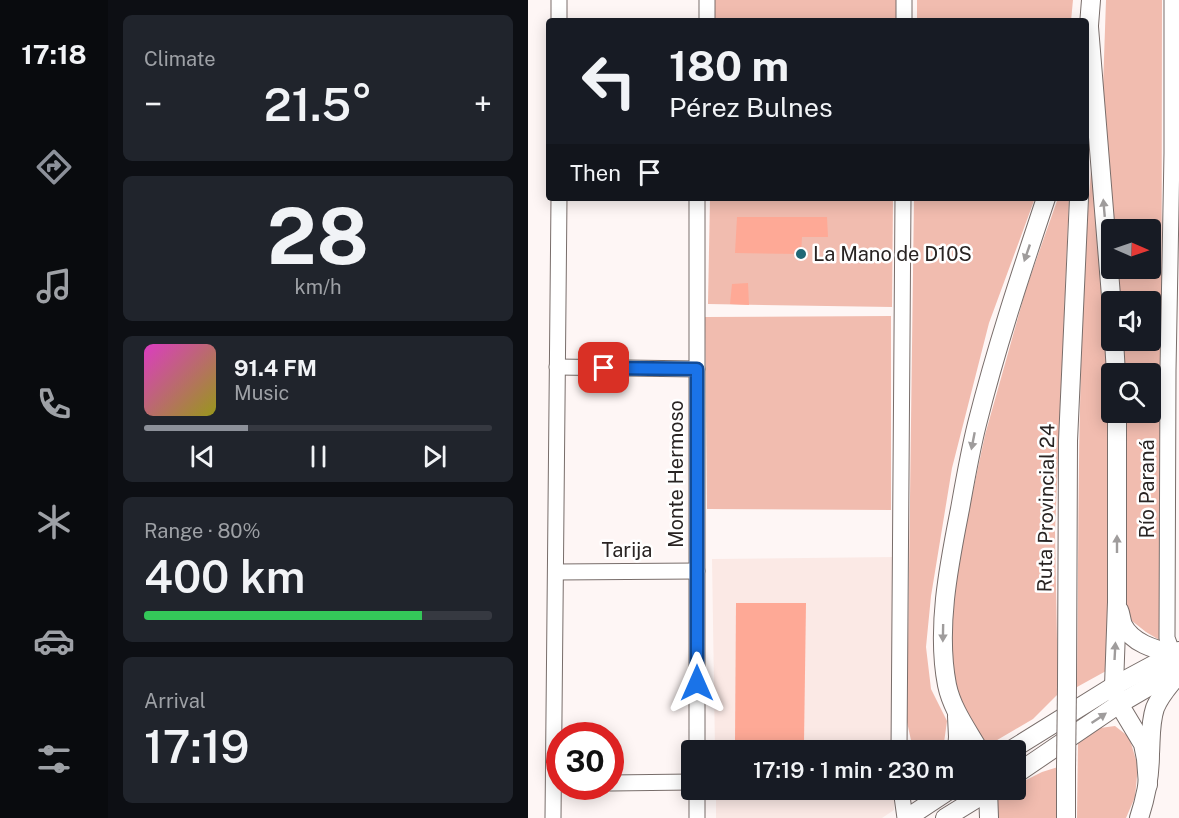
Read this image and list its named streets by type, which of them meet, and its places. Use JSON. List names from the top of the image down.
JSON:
{
  "streets": {
    "main road": ["Ruta Provincial 24"],
    "street": ["Monte Hermoso", "Río Paraná", "Tarija"]
  },
  "crossings": [
    ["Monte Hermoso", "Tarija"]
  ],
  "places": ["La Mano de D10S"],
  "north": "right",
  "page": {
    "tabs": "17:18",
    "tile": [
      "Climate",
      ["28", "km/h"],
      ["Range · 80%", "400 km"],
      ["Arrival", "17:19"]
    ],
    "turn": ["180 m", "Pérez Bulnes"],
    "heat": ["−", "21.5°", "+"],
    "then": "Then",
    "song": ["91.4 FM", "Music"],
    "limit": "30",
    "trip": "17:19 · 1 min · 230 m"
  }
}
